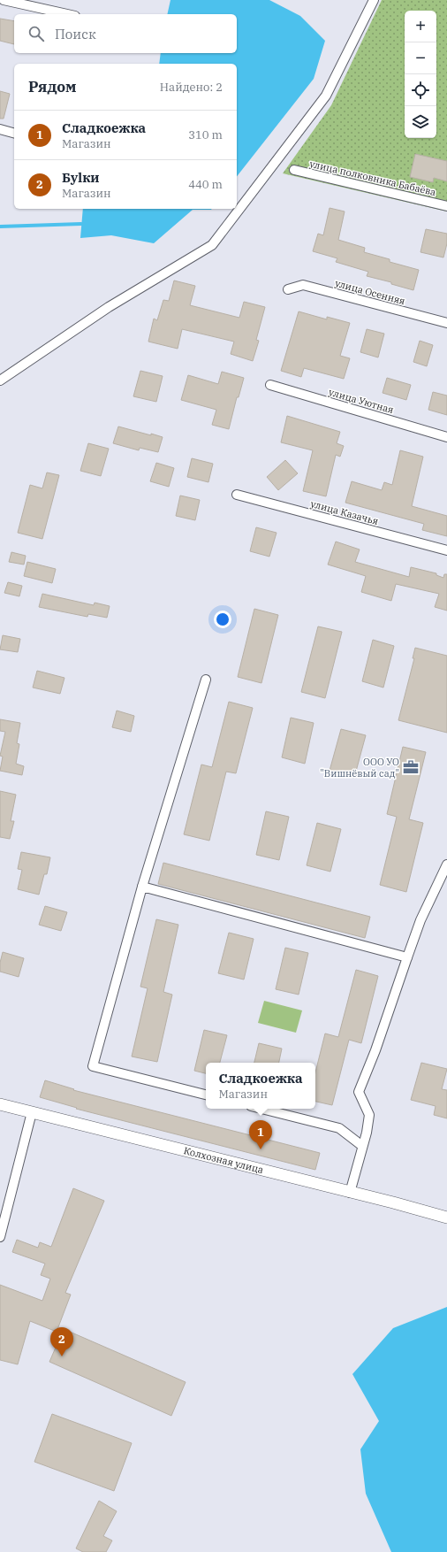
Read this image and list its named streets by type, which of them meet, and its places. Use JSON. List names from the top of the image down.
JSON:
{
  "streets": {
    "street": [
      "улица полковника Бабаёва",
      "улица Осенняя",
      "улица Уютная",
      "улица Казачья",
      "Колхозная улица"
    ]
  },
  "places": {
    "office": ["ООО УО \"Вишнёвый сад\""]
  },
  "page": {
    "map_buttons": ["+", "−"],
    "search": "Поиск",
    "heading": ["Рядом", "Найдено: 2"],
    "list": [
      {
        "mark": "1",
        "name": "Сладкоежка",
        "note": "Магазин",
        "value": "310 m"
      },
      {
        "mark": "2",
        "name": "Буlки",
        "note": "Магазин",
        "value": "440 m"
      }
    ],
    "popup": ["Сладкоежка", "Магазин"],
    "pins": ["1", "2"]
  }
}
